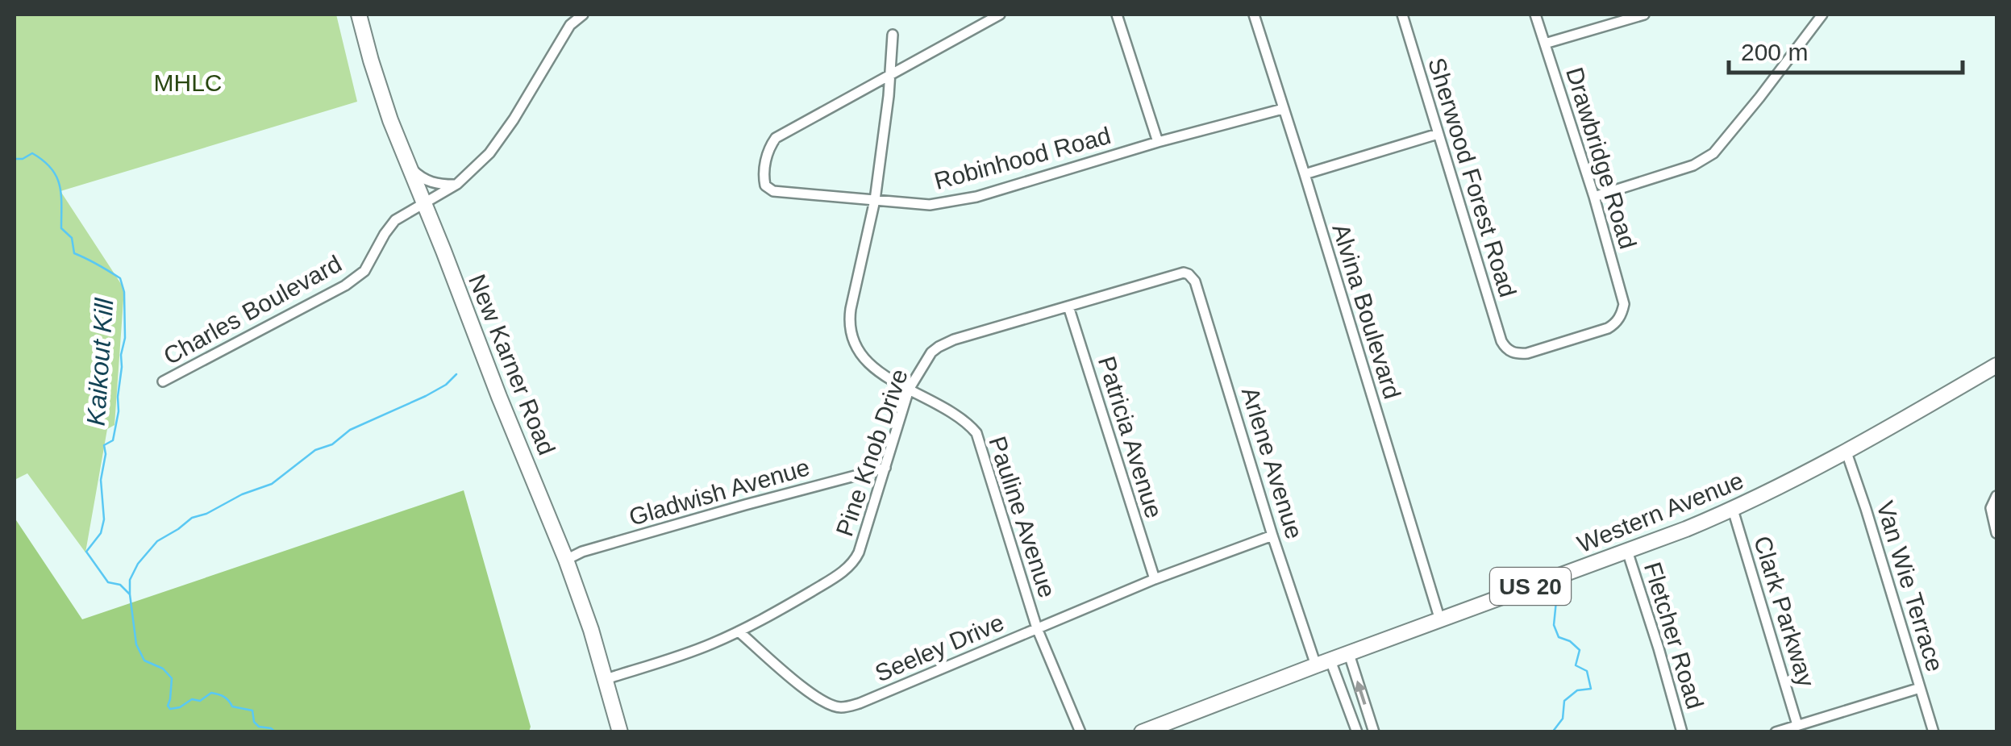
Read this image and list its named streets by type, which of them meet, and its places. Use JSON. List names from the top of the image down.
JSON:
{
  "streets": {
    "main road": ["New Karner Road", "Western Avenue", "US 20"],
    "street": [
      "Robinhood Road",
      "Drawbridge Road",
      "Sherwood Forest Road",
      "Charles Boulevard",
      "Alvina Boulevard",
      "Patricia Avenue",
      "Pine Knob Drive",
      "Arlene Avenue",
      "Gladwish Avenue",
      "Pauline Avenue",
      "Van Wie Terrace",
      "Clark Parkway",
      "Fletcher Road",
      "Seeley Drive"
    ]
  },
  "crossings": [
    ["Robinhood Road", "Alvina Boulevard"],
    ["Robinhood Road", "Pauline Avenue"],
    ["Drawbridge Road", "Sherwood Forest Road"],
    ["Charles Boulevard", "New Karner Road"],
    ["Alvina Boulevard", "Western Avenue"],
    ["New Karner Road", "Pine Knob Drive"],
    ["New Karner Road", "Gladwish Avenue"],
    ["Patricia Avenue", "Pine Knob Drive"],
    ["Patricia Avenue", "Seeley Drive"],
    ["Pine Knob Drive", "Arlene Avenue"],
    ["Pine Knob Drive", "Gladwish Avenue"],
    ["Pine Knob Drive", "Pauline Avenue"],
    ["Pine Knob Drive", "Seeley Drive"],
    ["Arlene Avenue", "Western Avenue"],
    ["Arlene Avenue", "Seeley Drive"],
    ["Western Avenue", "Van Wie Terrace"],
    ["Western Avenue", "Clark Parkway"],
    ["Western Avenue", "Fletcher Road"],
    ["Pauline Avenue", "Seeley Drive"]
  ],
  "water": ["Kaikout Kill"],
  "parks": ["MHLC"],
  "scale_bar": "200 m"
}
